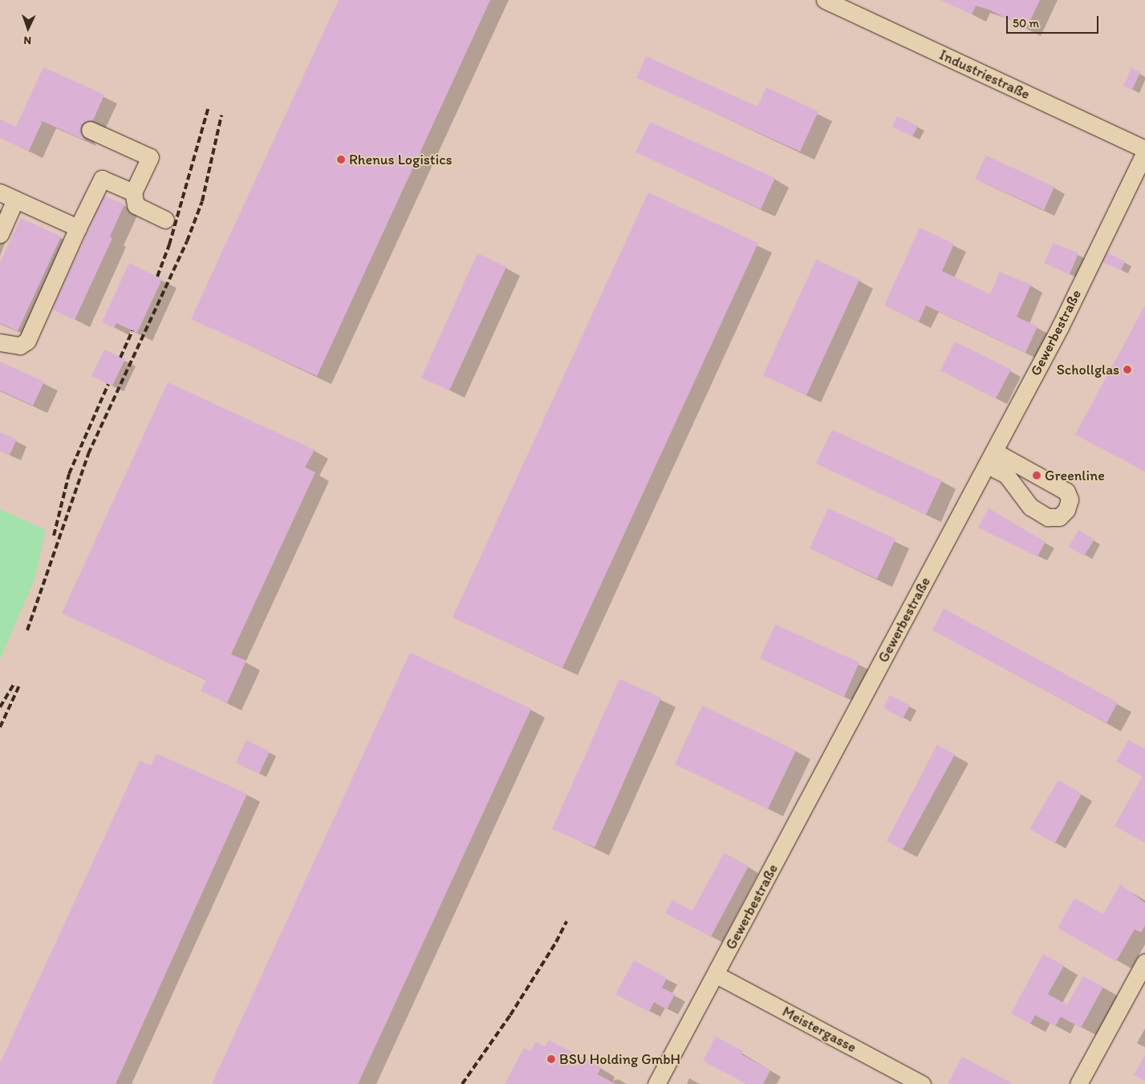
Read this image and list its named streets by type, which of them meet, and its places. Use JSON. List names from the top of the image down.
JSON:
{
  "streets": {
    "street": ["Industriestraße", "Gewerbestraße", "Meistergasse"]
  },
  "crossings": [
    ["Gewerbestraße", "Meistergasse"]
  ],
  "places": [
    "Rhenus Logistics",
    "Schollglas",
    "Greenline",
    "BSU Holding GmbH"
  ],
  "scale_bar": "50 m",
  "north": "bottom"
}
